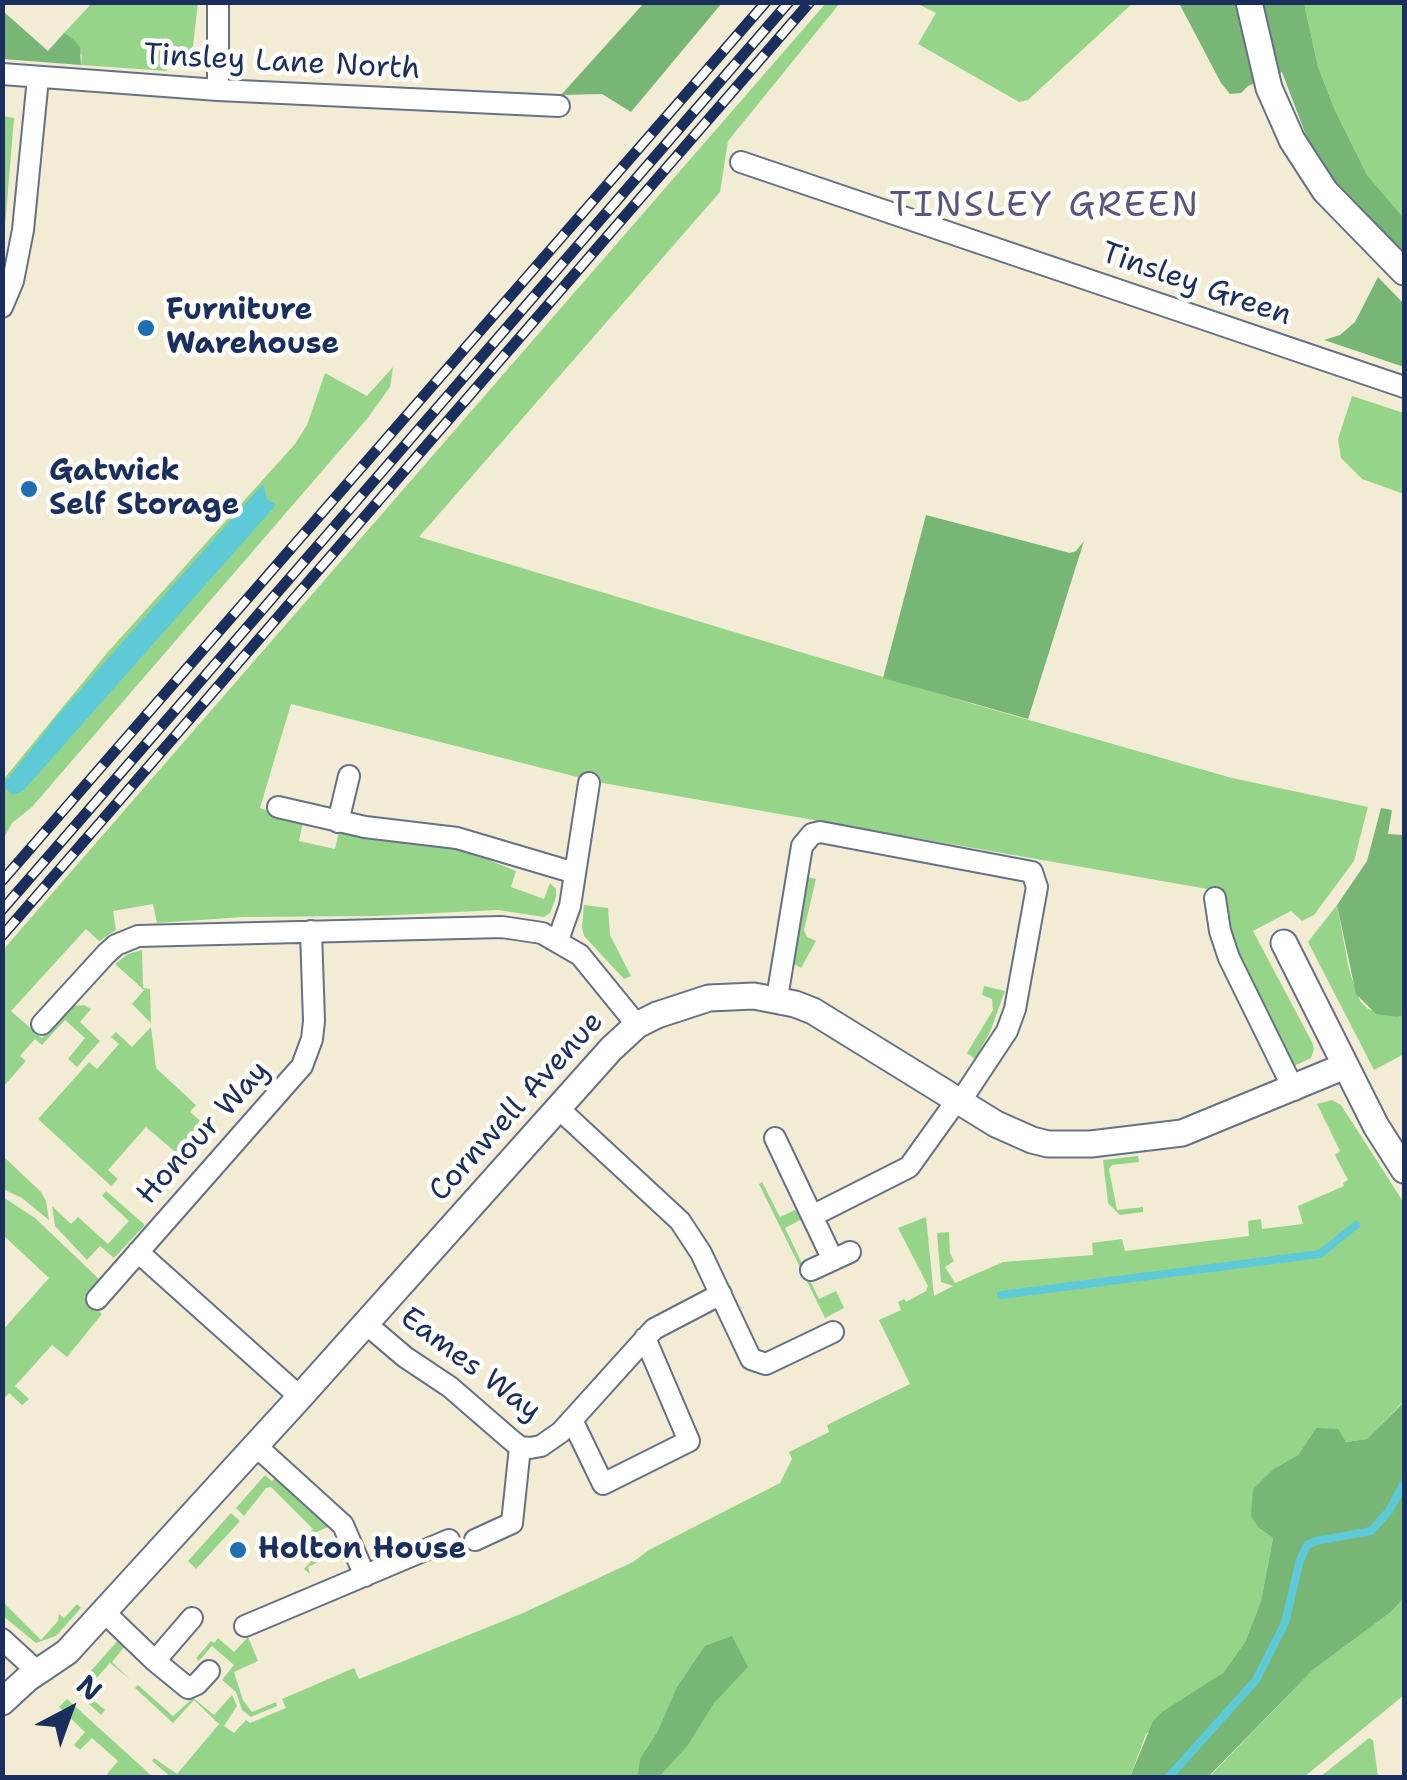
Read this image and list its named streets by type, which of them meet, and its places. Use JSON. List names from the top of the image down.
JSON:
{
  "streets": {
    "street": [
      "Tinsley Lane North",
      "Tinsley Green",
      "Cornwell Avenue",
      "Honour Way",
      "Eames Way"
    ]
  },
  "crossings": [
    ["Cornwell Avenue", "Honour Way"],
    ["Cornwell Avenue", "Eames Way"]
  ],
  "districts": ["TINSLEY GREEN"],
  "places": ["Furniture Warehouse", "Gatwick Self Storage", "Holton House"],
  "north": "top right"
}
